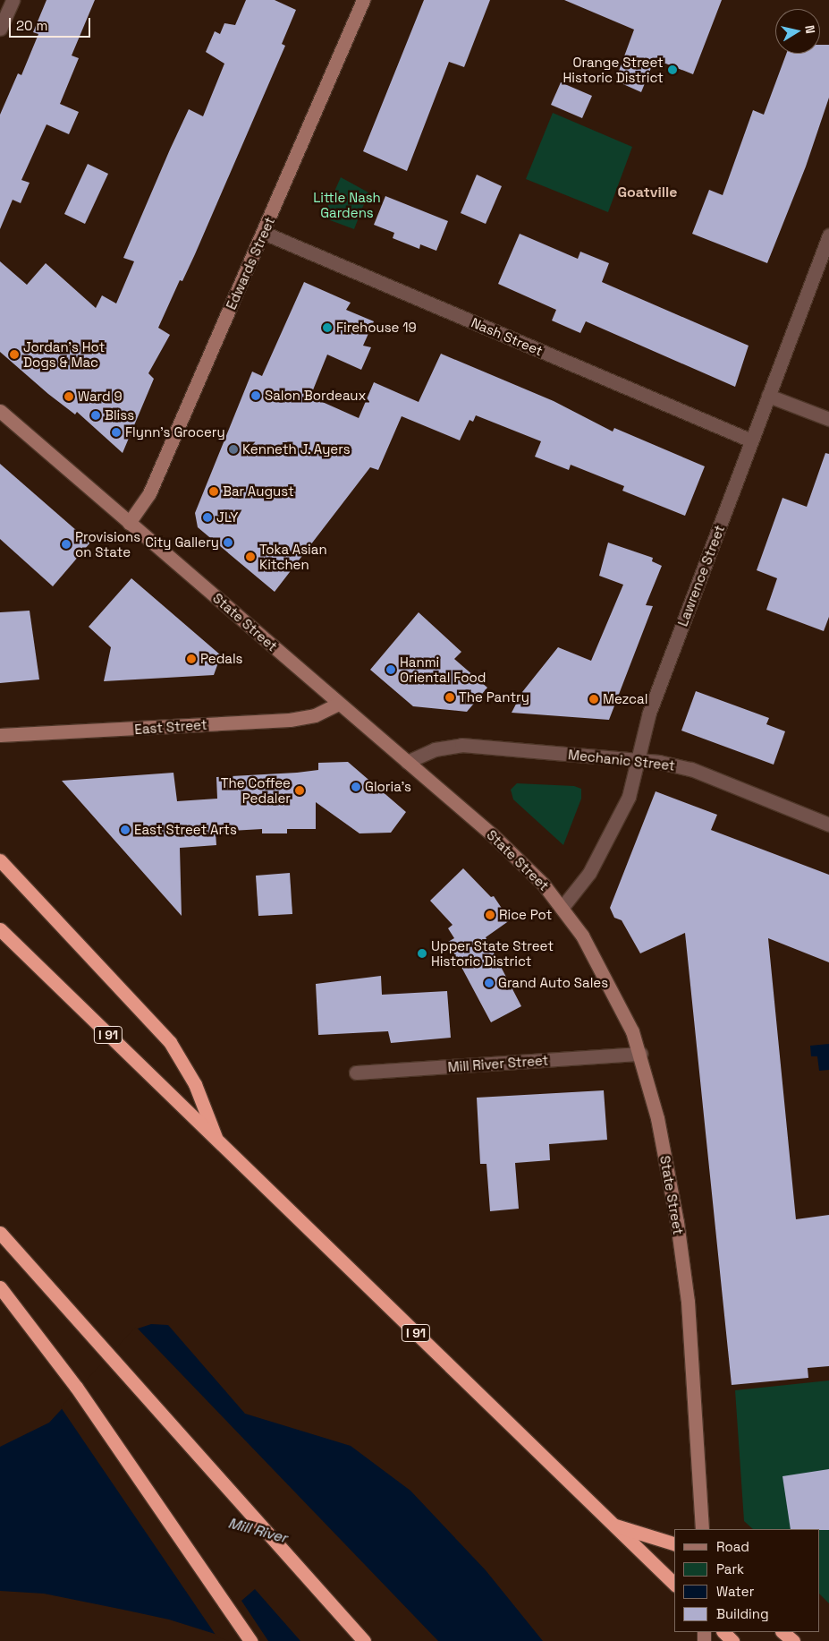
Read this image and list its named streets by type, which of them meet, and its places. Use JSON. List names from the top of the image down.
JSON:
{
  "streets": {
    "highway": ["I 91"],
    "main road": ["Edwards Street", "State Street", "East Street"],
    "street": [
      "Nash Street",
      "Lawrence Street",
      "Mechanic Street",
      "Mill River Street"
    ]
  },
  "crossings": [
    ["Edwards Street", "Nash Street"],
    ["Edwards Street", "State Street"],
    ["Nash Street", "Lawrence Street"],
    ["Lawrence Street", "State Street"],
    ["Lawrence Street", "Mechanic Street"],
    ["State Street", "East Street"],
    ["State Street", "Mechanic Street"],
    ["State Street", "Mill River Street"]
  ],
  "districts": ["Goatville"],
  "water": ["Mill River"],
  "parks": ["Little Nash Gardens"],
  "places": [
    "Orange Street Historic District",
    "Firehouse 19",
    "Jordan's Hot Dogs & Mac",
    "Salon Bordeaux",
    "Ward 9",
    "Bliss",
    "Flynn’s Grocery",
    "Kenneth J. Ayers",
    "Bar August",
    "JLY",
    "City Gallery",
    "Provisions on State",
    "Toka Asian Kitchen",
    "Pedals",
    "Hanmi Oriental Food",
    "The Pantry",
    "Mezcal",
    "Gloria's",
    "The Coffee Pedaler",
    "East Street Arts",
    "Rice Pot",
    "Upper State Street Historic District",
    "Grand Auto Sales"
  ],
  "legend": [
    "Road",
    "Park",
    "Water",
    "Building"
  ],
  "scale_bar": "20 m",
  "north": "right"
}
